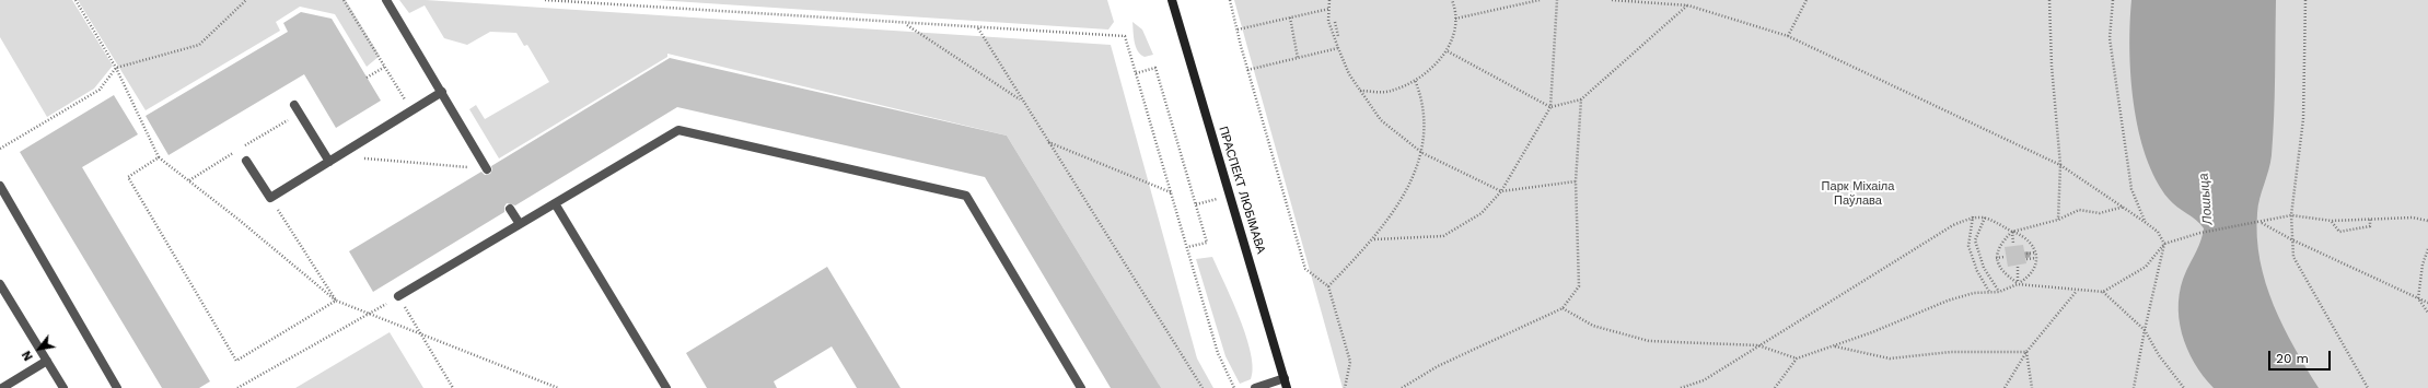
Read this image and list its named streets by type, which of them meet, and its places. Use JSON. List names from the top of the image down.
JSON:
{
  "streets": {
    "main road": ["ПРАСПЕКТ ЛЮБІМАВА"]
  },
  "water": ["Лошыца"],
  "parks": ["Парк Міхаіла Паўлава"],
  "scale_bar": "20 m",
  "north": "bottom left"
}
